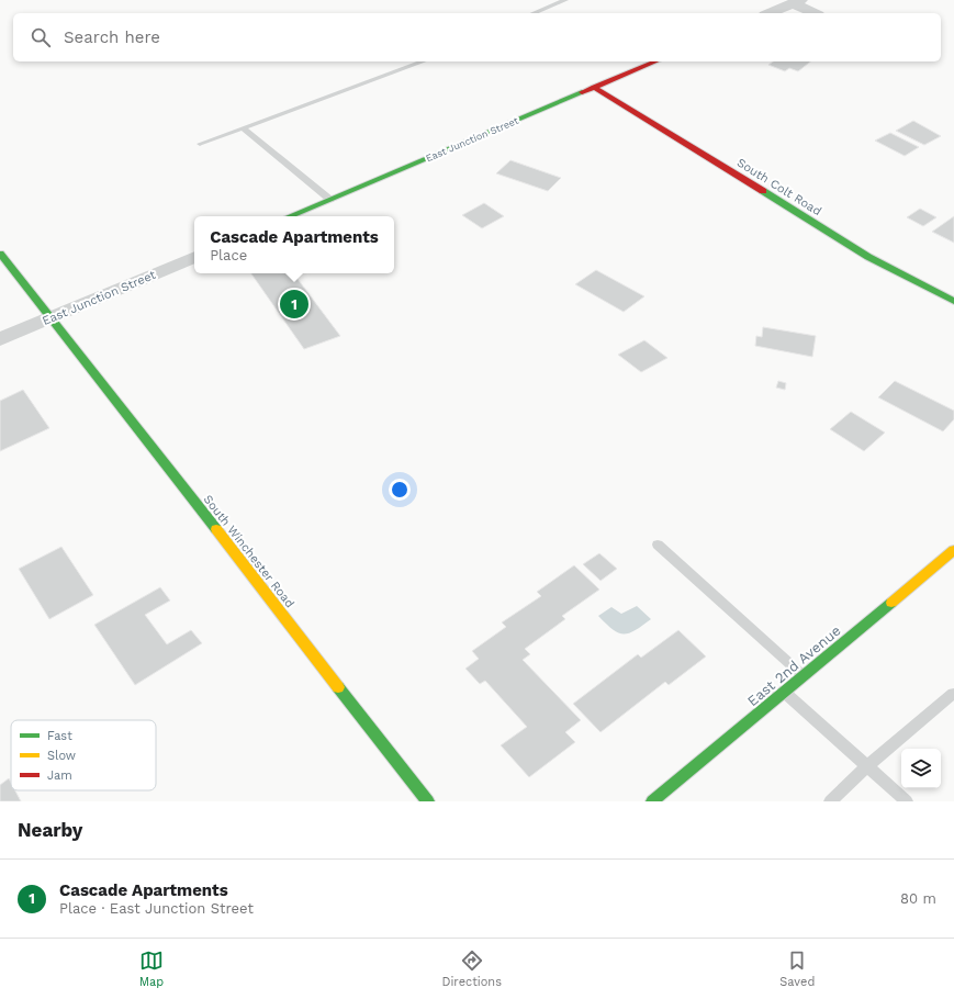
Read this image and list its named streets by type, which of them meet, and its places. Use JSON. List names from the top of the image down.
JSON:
{
  "streets": {
    "street": [
      "East Junction Street",
      "South Colt Road",
      "South Winchester Road",
      "East 2nd Avenue"
    ]
  },
  "crossings": [
    ["East Junction Street", "South Colt Road"],
    ["East Junction Street", "South Winchester Road"]
  ],
  "legend": ["Fast", "Slow", "Jam"],
  "page": {
    "search": "Search here",
    "popup": ["Cascade Apartments", "Place"],
    "pins": "1",
    "heading": "Nearby",
    "list": [
      {
        "mark": "1",
        "name": "Cascade Apartments",
        "note": "Place · East Junction Street",
        "value": "80 m"
      }
    ],
    "nav": ["Map", "Directions", "Saved"]
  }
}
